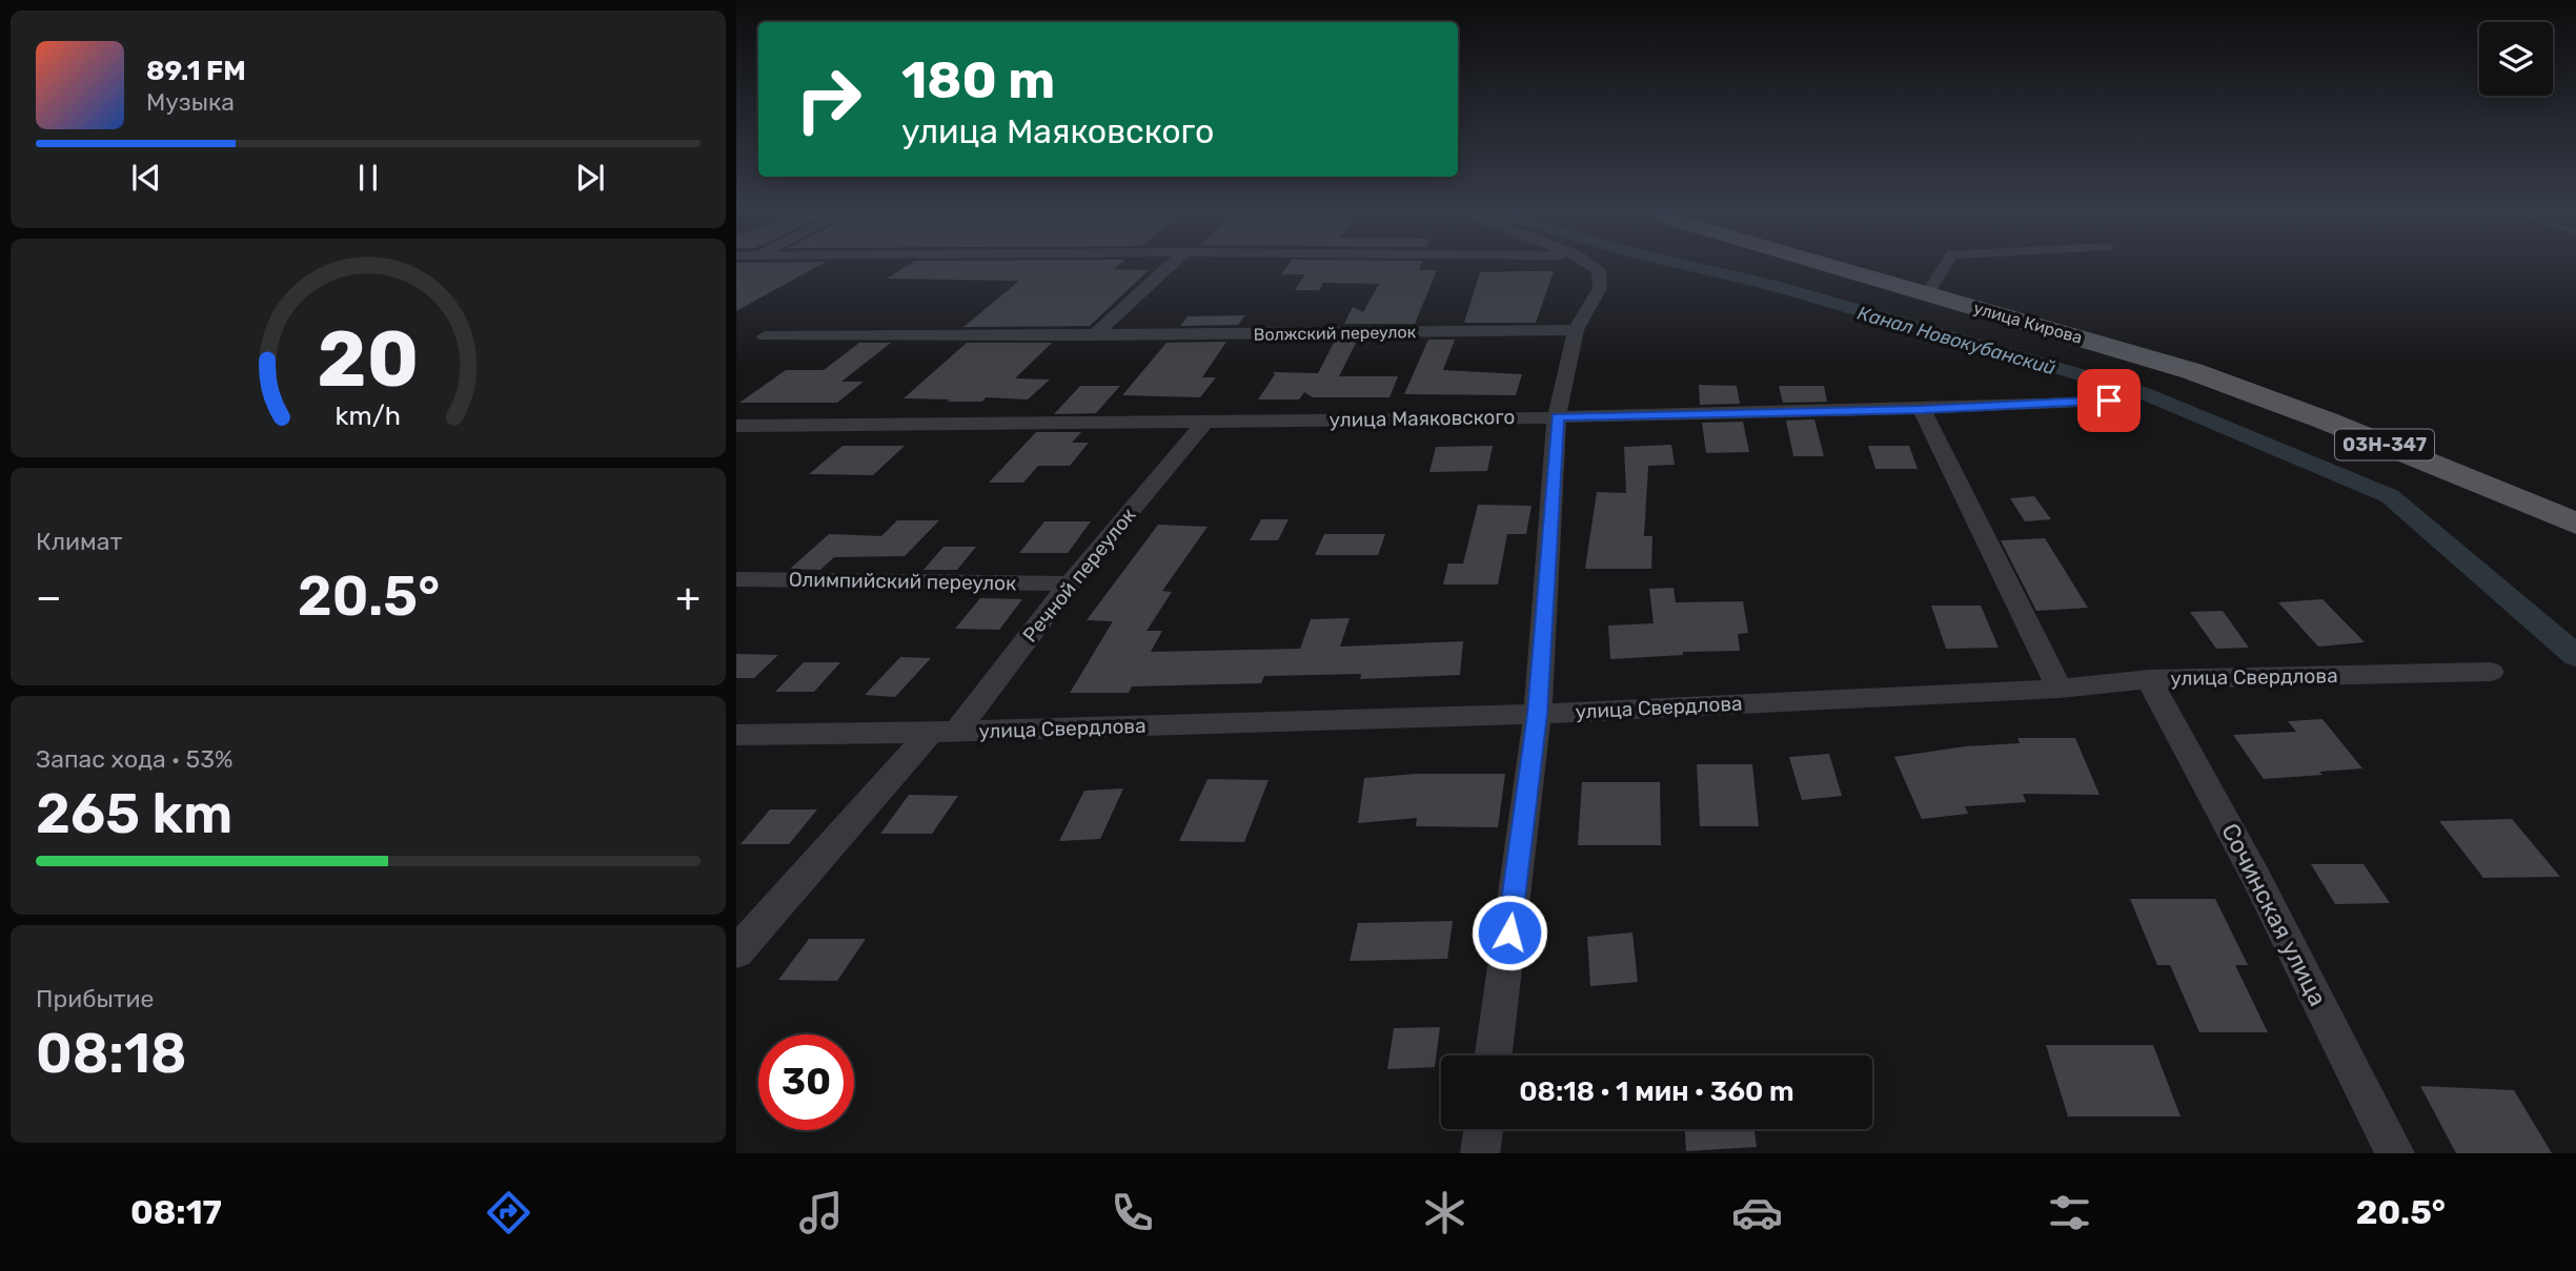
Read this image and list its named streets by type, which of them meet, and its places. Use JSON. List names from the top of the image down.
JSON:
{
  "streets": {
    "main road": ["улица Кирова", "03Н-347"],
    "street": [
      "Волжский переулок",
      "улица Маяковского",
      "Речной переулок",
      "Олимпийский переулок",
      "улица Свердлова",
      "Сочинская улица"
    ]
  },
  "crossings": [
    ["улица Маяковского", "Речной переулок"],
    ["Речной переулок", "Олимпийский переулок"],
    ["Речной переулок", "улица Свердлова"],
    ["улица Свердлова", "Сочинская улица"]
  ],
  "water": ["Канал Новокубанский"],
  "page": {
    "turn": ["180 m", "улица Маяковского"],
    "song": ["89.1 FM", "Музыка"],
    "tile": [
      "Климат",
      ["Запас хода · 53%", "265 km"],
      ["Прибытие", "08:18"]
    ],
    "heat": ["−", "20.5°", "+"],
    "limit": "30",
    "trip": "08:18 · 1 мин · 360 m",
    "tabs": ["08:17", "20.5°"],
    "gauge": ["20", "km/h"]
  }
}
